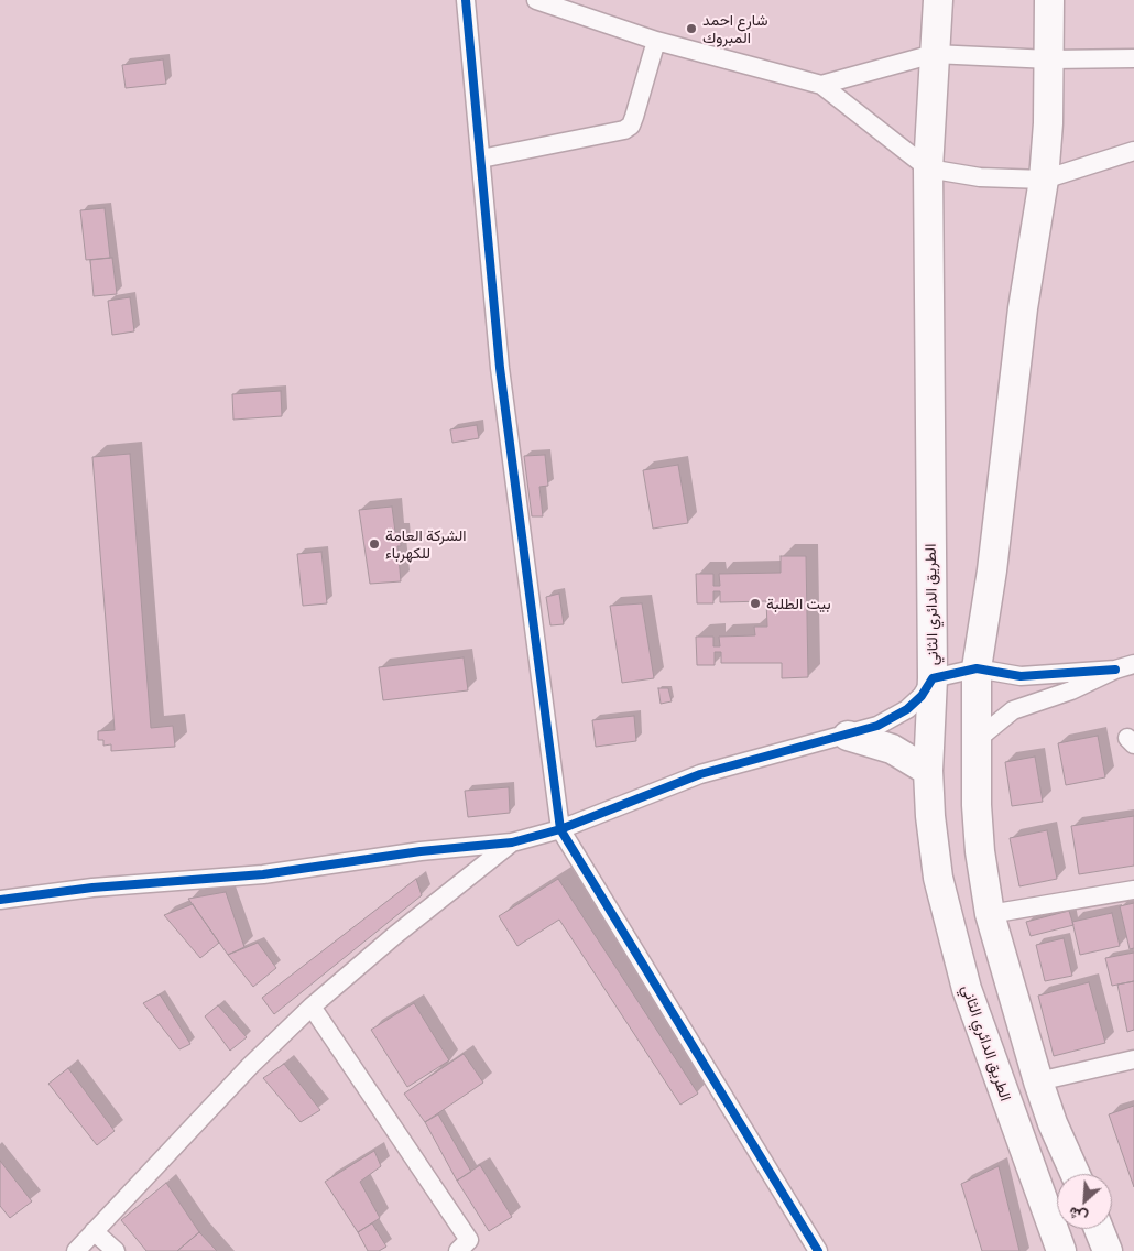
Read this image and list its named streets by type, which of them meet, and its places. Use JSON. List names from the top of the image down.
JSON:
{
  "streets": {
    "main road": ["الطريق الدائري الثاني"]
  },
  "places": ["شارع احمد المبروك", "الشركة العامة للكهرباء", "بيت الطلبة"],
  "north": "bottom left"
}
